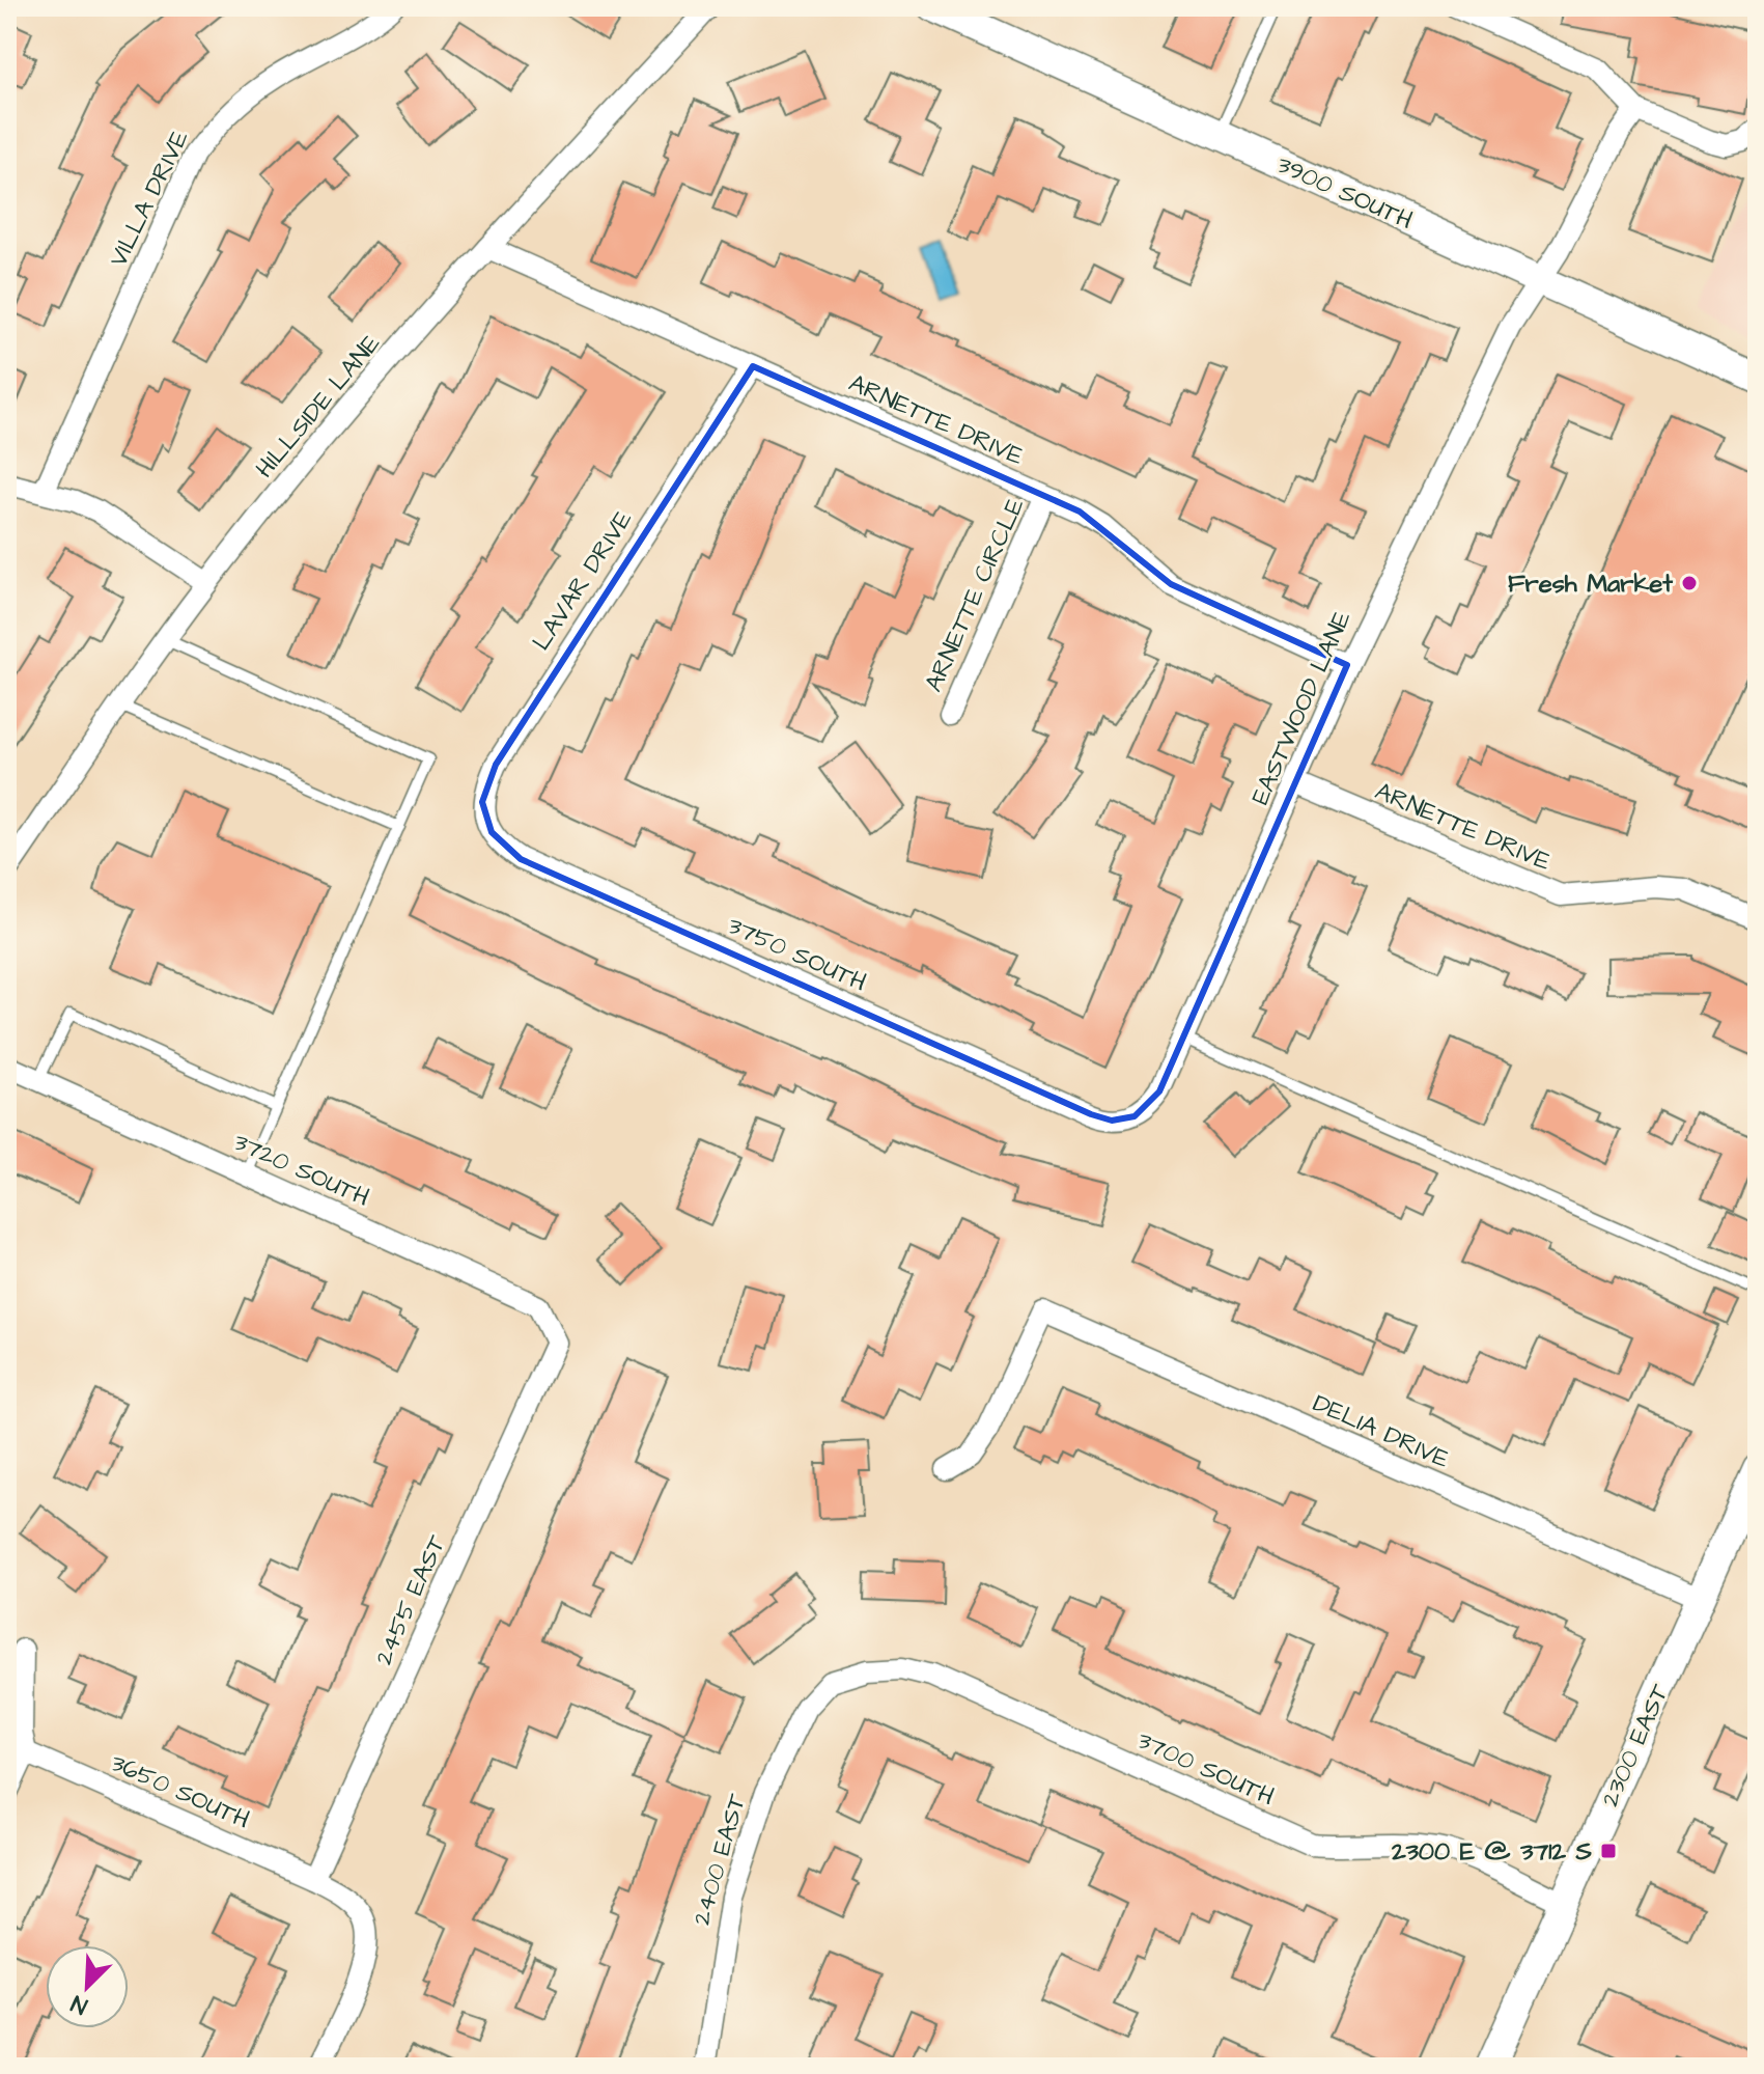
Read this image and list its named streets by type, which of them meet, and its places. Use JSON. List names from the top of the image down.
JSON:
{
  "streets": {
    "main road": ["3900 SOUTH", "2300 EAST"],
    "street": [
      "VILLA DRIVE",
      "HILLSIDE LANE",
      "ARNETTE DRIVE",
      "LAVAR DRIVE",
      "ARNETTE CIRCLE",
      "EASTWOOD LANE",
      "3750 SOUTH",
      "3720 SOUTH",
      "DELIA DRIVE",
      "2455 EAST",
      "3700 SOUTH",
      "3650 SOUTH",
      "2400 EAST"
    ]
  },
  "crossings": [
    ["3900 SOUTH", "EASTWOOD LANE"],
    ["HILLSIDE LANE", "ARNETTE DRIVE"],
    ["ARNETTE DRIVE", "LAVAR DRIVE"],
    ["ARNETTE DRIVE", "ARNETTE CIRCLE"],
    ["ARNETTE DRIVE", "EASTWOOD LANE"],
    ["LAVAR DRIVE", "3750 SOUTH"],
    ["EASTWOOD LANE", "3750 SOUTH"],
    ["3720 SOUTH", "2455 EAST"],
    ["DELIA DRIVE", "2300 EAST"],
    ["2455 EAST", "3650 SOUTH"],
    ["2300 EAST", "3700 SOUTH"],
    ["3700 SOUTH", "2400 EAST"]
  ],
  "places": {
    "other": ["Fresh Market"],
    "transit": ["2300 E @ 3712 S"]
  },
  "north": "bottom left"
}
